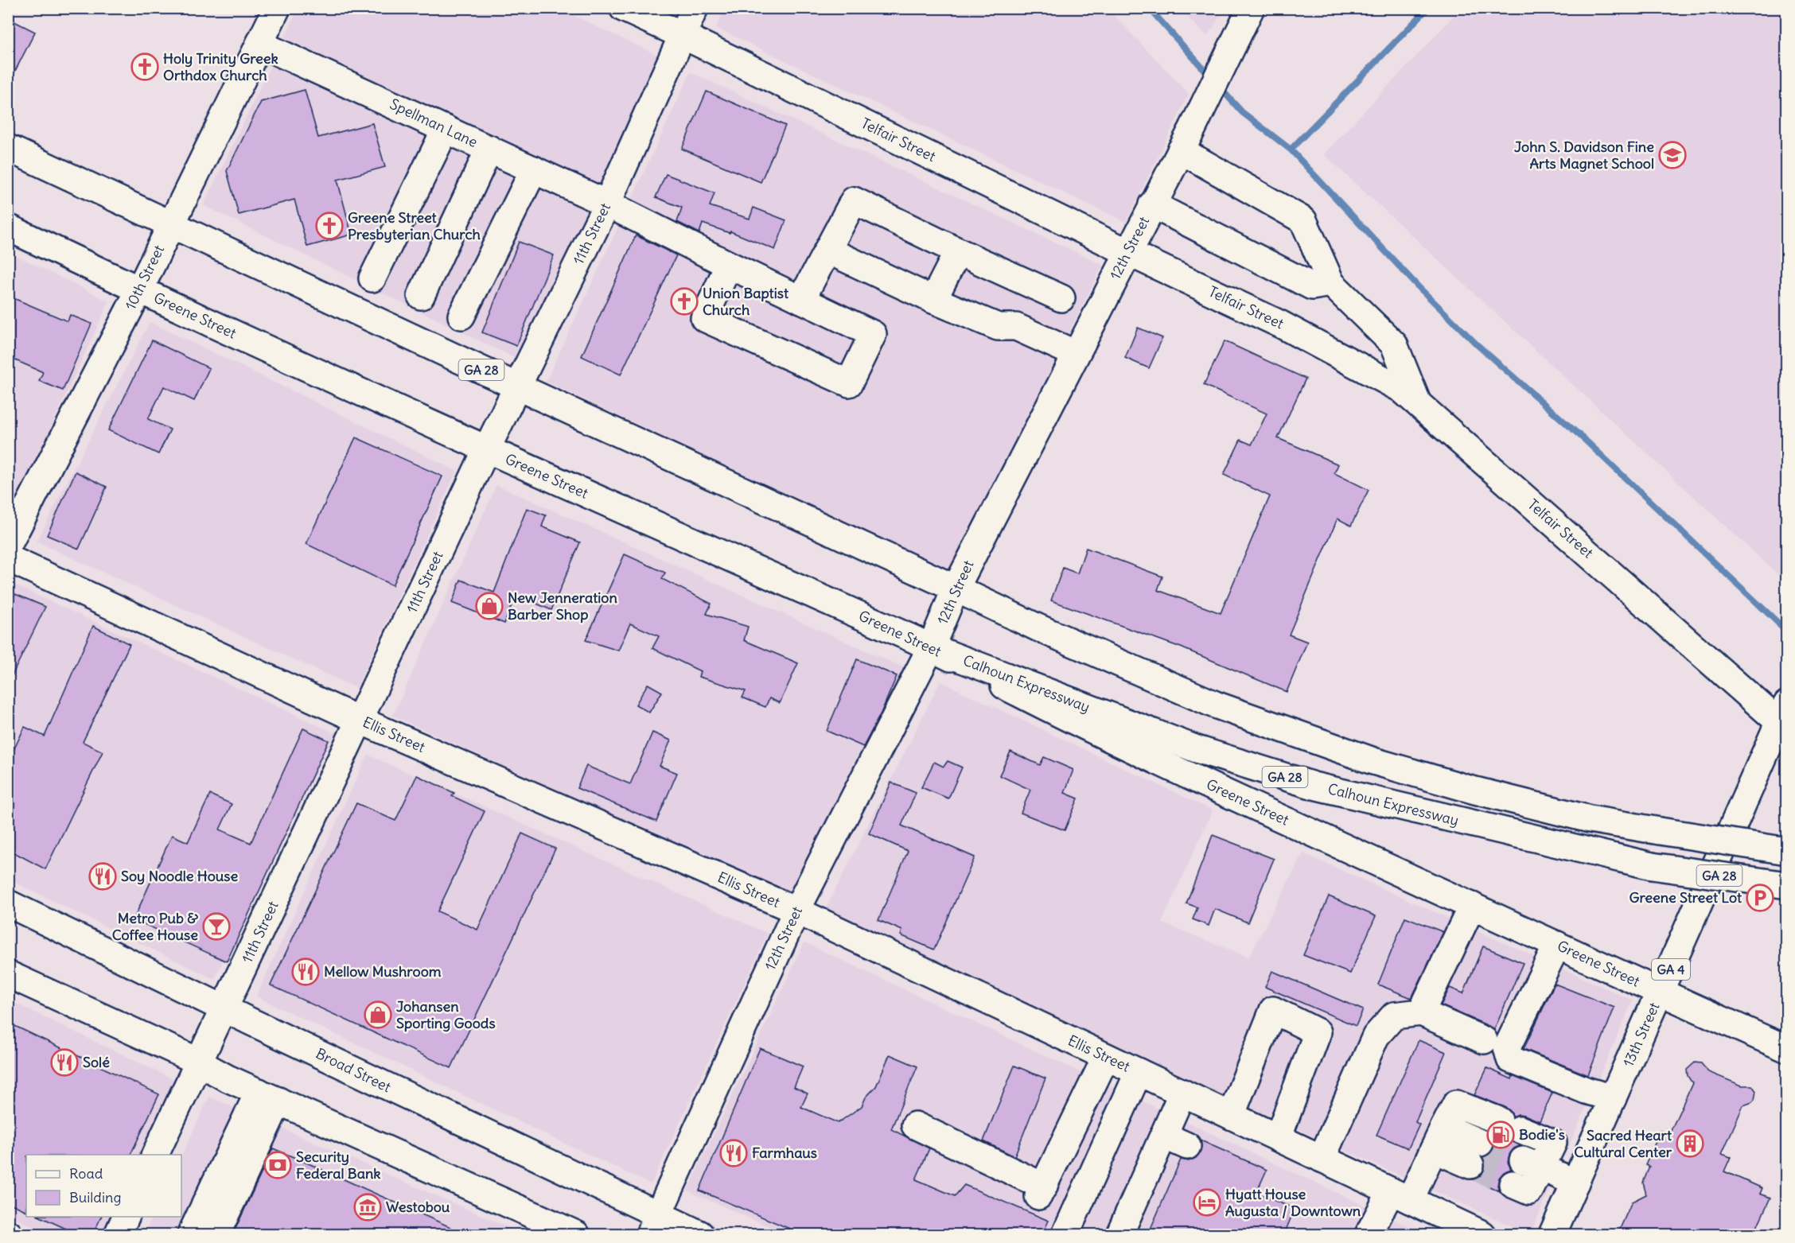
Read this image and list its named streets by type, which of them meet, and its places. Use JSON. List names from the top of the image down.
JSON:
{
  "streets": {
    "main road": [
      "Spellman Lane",
      "Telfair Street",
      "11th Street",
      "12th Street",
      "10th Street",
      "Greene Street",
      "GA 28",
      "Calhoun Expressway",
      "Ellis Street",
      "GA 4",
      "13th Street",
      "Broad Street"
    ]
  },
  "crossings": [
    ["Spellman Lane", "11th Street"],
    ["Spellman Lane", "10th Street"],
    ["Telfair Street", "11th Street"],
    ["Telfair Street", "12th Street"],
    ["Telfair Street", "13th Street"],
    ["11th Street", "Greene Street"],
    ["11th Street", "GA 28"],
    ["11th Street", "Ellis Street"],
    ["11th Street", "Broad Street"],
    ["12th Street", "Greene Street"],
    ["12th Street", "GA 28"],
    ["12th Street", "Calhoun Expressway"],
    ["12th Street", "Ellis Street"],
    ["12th Street", "Broad Street"],
    ["10th Street", "Greene Street"],
    ["10th Street", "GA 28"],
    ["Greene Street", "Calhoun Expressway"],
    ["Greene Street", "13th Street"]
  ],
  "places": {
    "church": ["Holy Trinity Greek Orthdox Church", "Greene Street Presbyterian Church", "Union Baptist Church"],
    "school or university": ["John S. Davidson Fine Arts Magnet School"],
    "shop": ["New Jenneration Barber Shop", "Johansen Sporting Goods"],
    "restaurant": [
      "Soy Noodle House",
      "Mellow Mushroom",
      "Solé",
      "Farmhaus"
    ],
    "parking": ["Greene Street Lot"],
    "bar": ["Metro Pub & Coffee House"],
    "fuel station": ["Bodie's"],
    "building": ["Sacred Heart Cultural Center"],
    "bank": ["Security Federal Bank"],
    "hotel": ["Hyatt House Augusta / Downtown"],
    "museum": ["Westobou"]
  },
  "legend": ["Road", "Building"]
}
